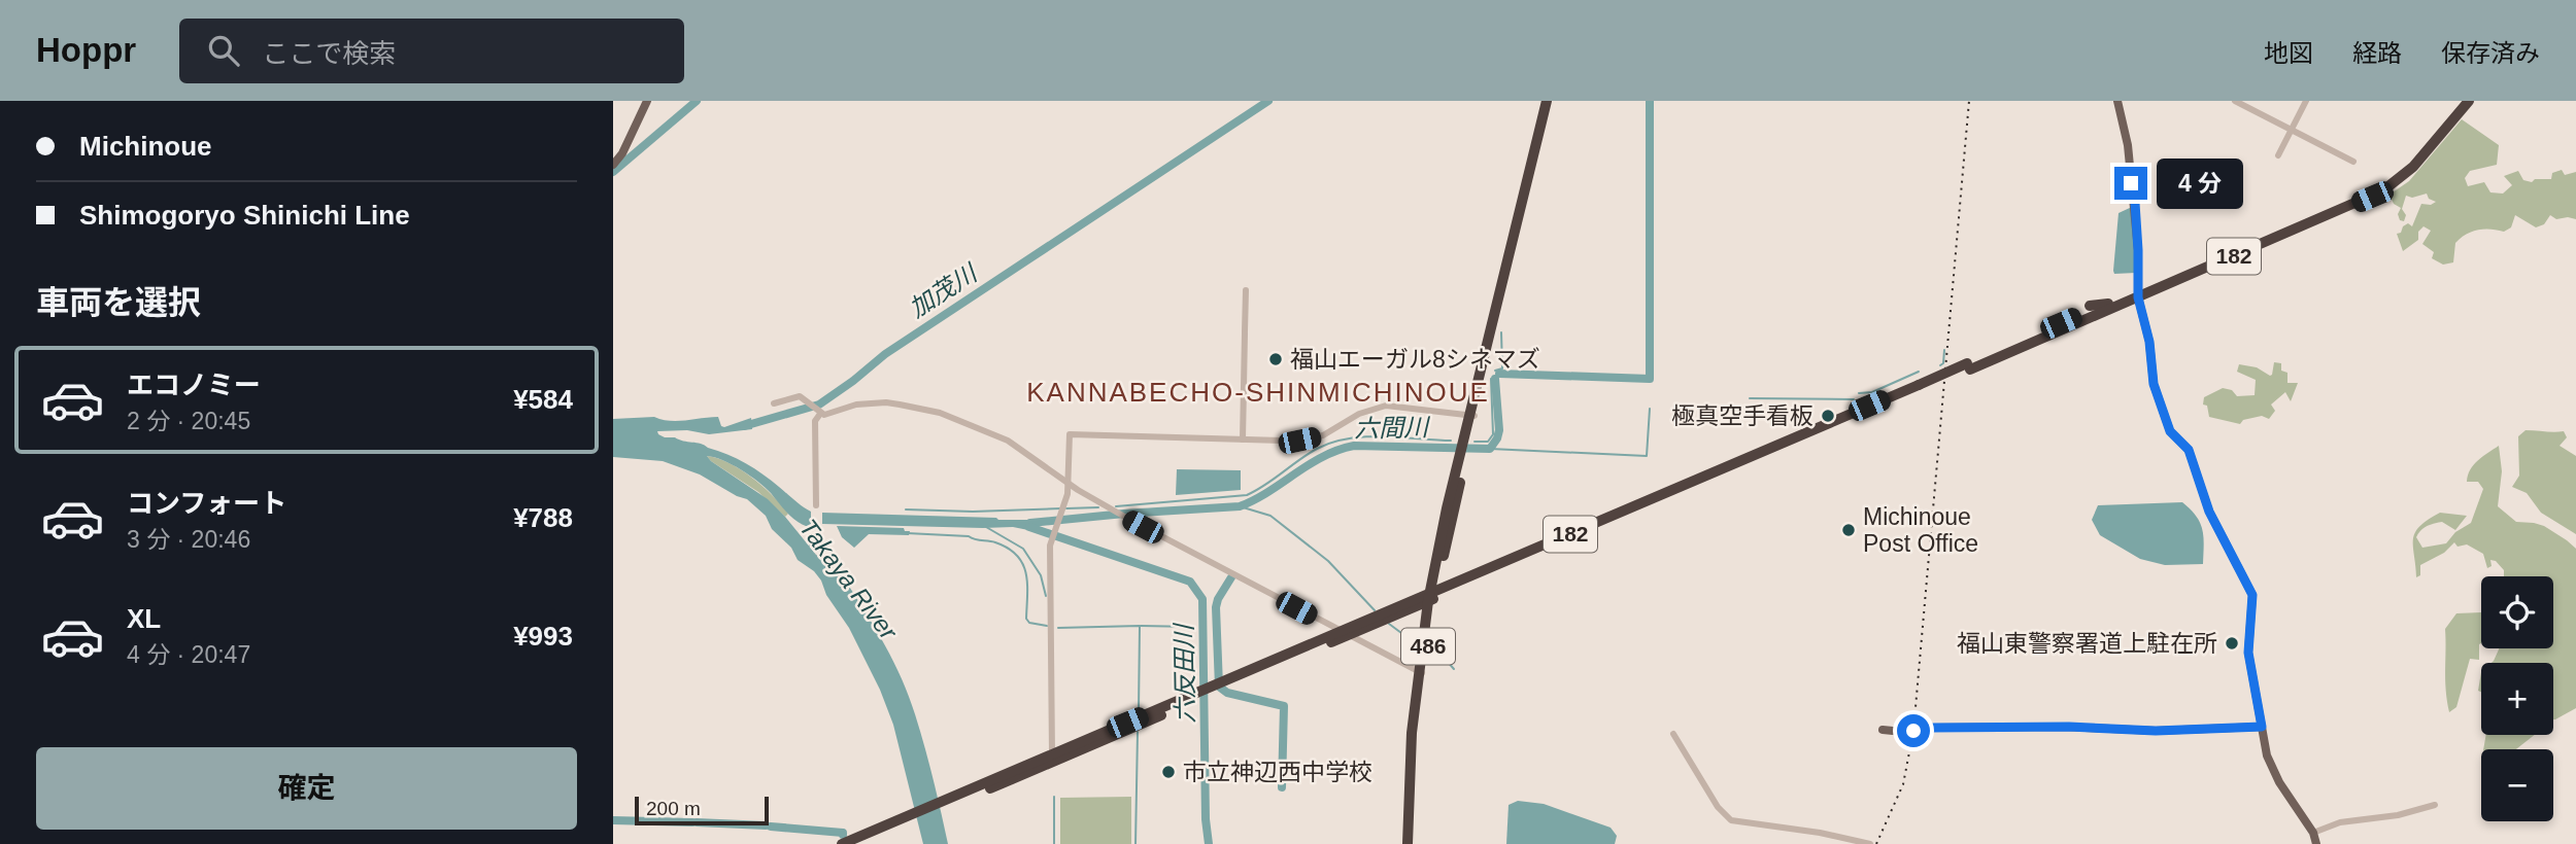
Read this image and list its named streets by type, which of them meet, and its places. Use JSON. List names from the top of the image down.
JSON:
{
  "streets": {
    "highway": ["182", "486"]
  },
  "crossings": [
    ["182", "486"]
  ],
  "districts": ["KANNABECHO-SHINMICHINOUE"],
  "water": [
    "加茂川",
    "六間川",
    "Takaya River",
    "六反田川"
  ],
  "places": [
    "福山エーガル8シネマズ",
    "極真空手看板",
    "Michinoue Post Office",
    "福山東警察署道上駐在所",
    "市立神辺西中学校"
  ],
  "scale_bar": "200 m",
  "page": {
    "header": "Hoppr",
    "search": "ここで検索",
    "nav": ["地図", "経路", "保存済み"],
    "banner": ["Michinoue", "Shimogoryo Shinichi Line"],
    "bubble": "4 分",
    "heading": "車両を選択",
    "list": [
      {
        "name": "エコノミー",
        "note": "2 分 · 20:45",
        "value": "¥584"
      },
      {
        "name": "コンフォート",
        "note": "3 分 · 20:46",
        "value": "¥788"
      },
      {
        "name": "XL",
        "note": "4 分 · 20:47",
        "value": "¥993"
      }
    ],
    "map_buttons": ["+", "−"],
    "buttons": "確定",
    "scale": "200 m"
  }
}
